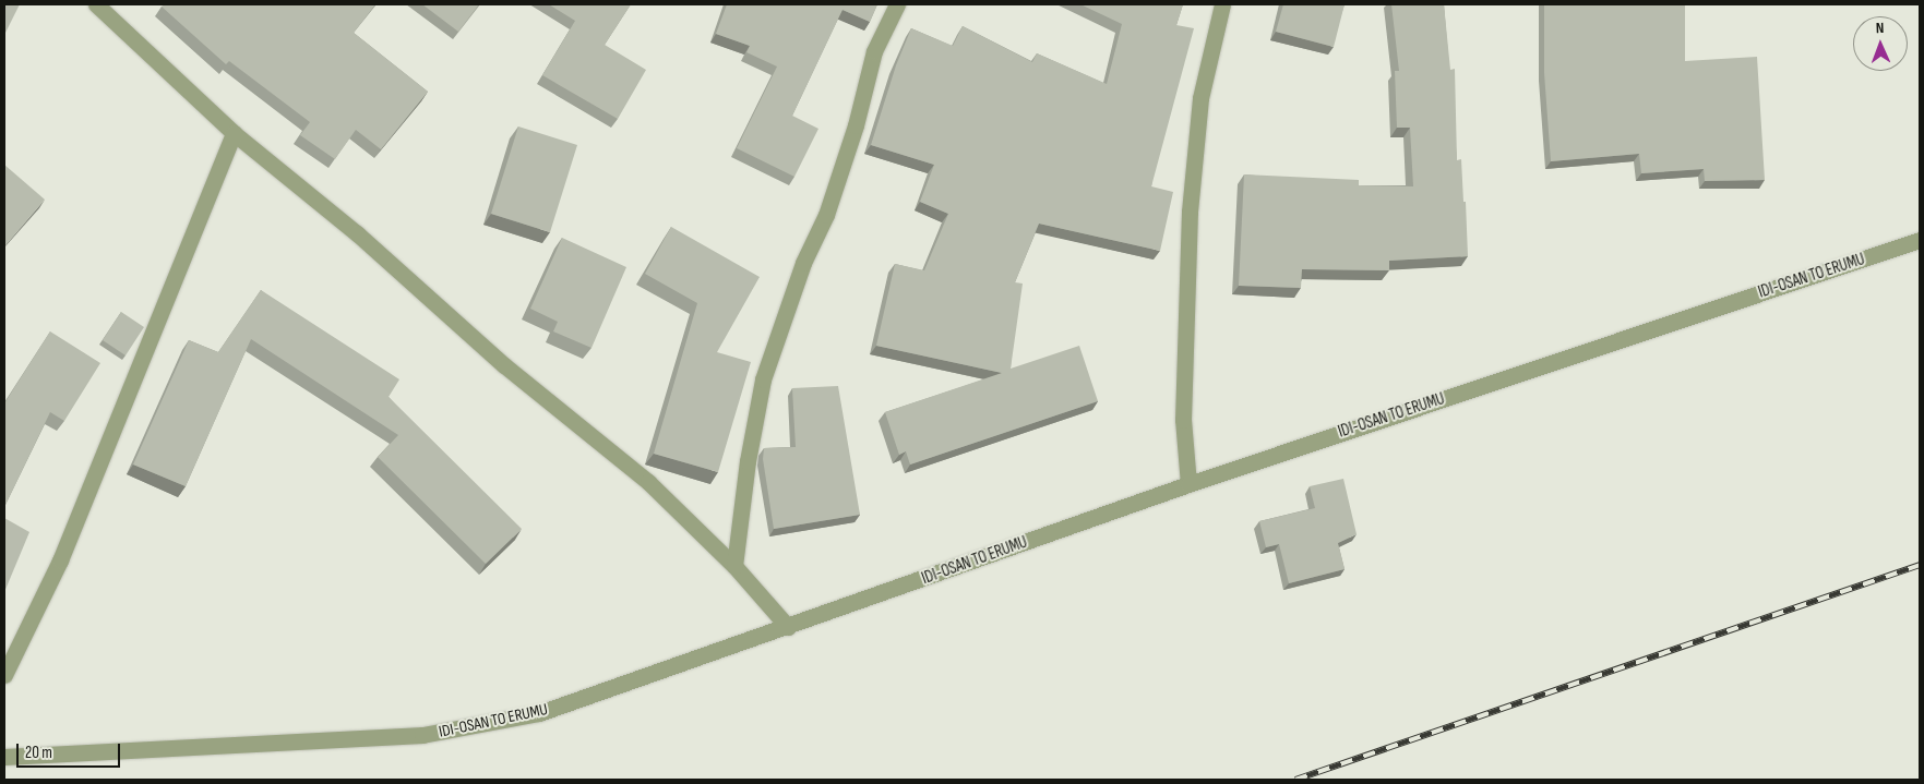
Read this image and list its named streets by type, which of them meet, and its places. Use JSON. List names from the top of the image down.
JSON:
{
  "streets": {
    "street": ["IDI-OSAN TO ERUMU"]
  },
  "scale_bar": "20 m",
  "north": "top"
}
